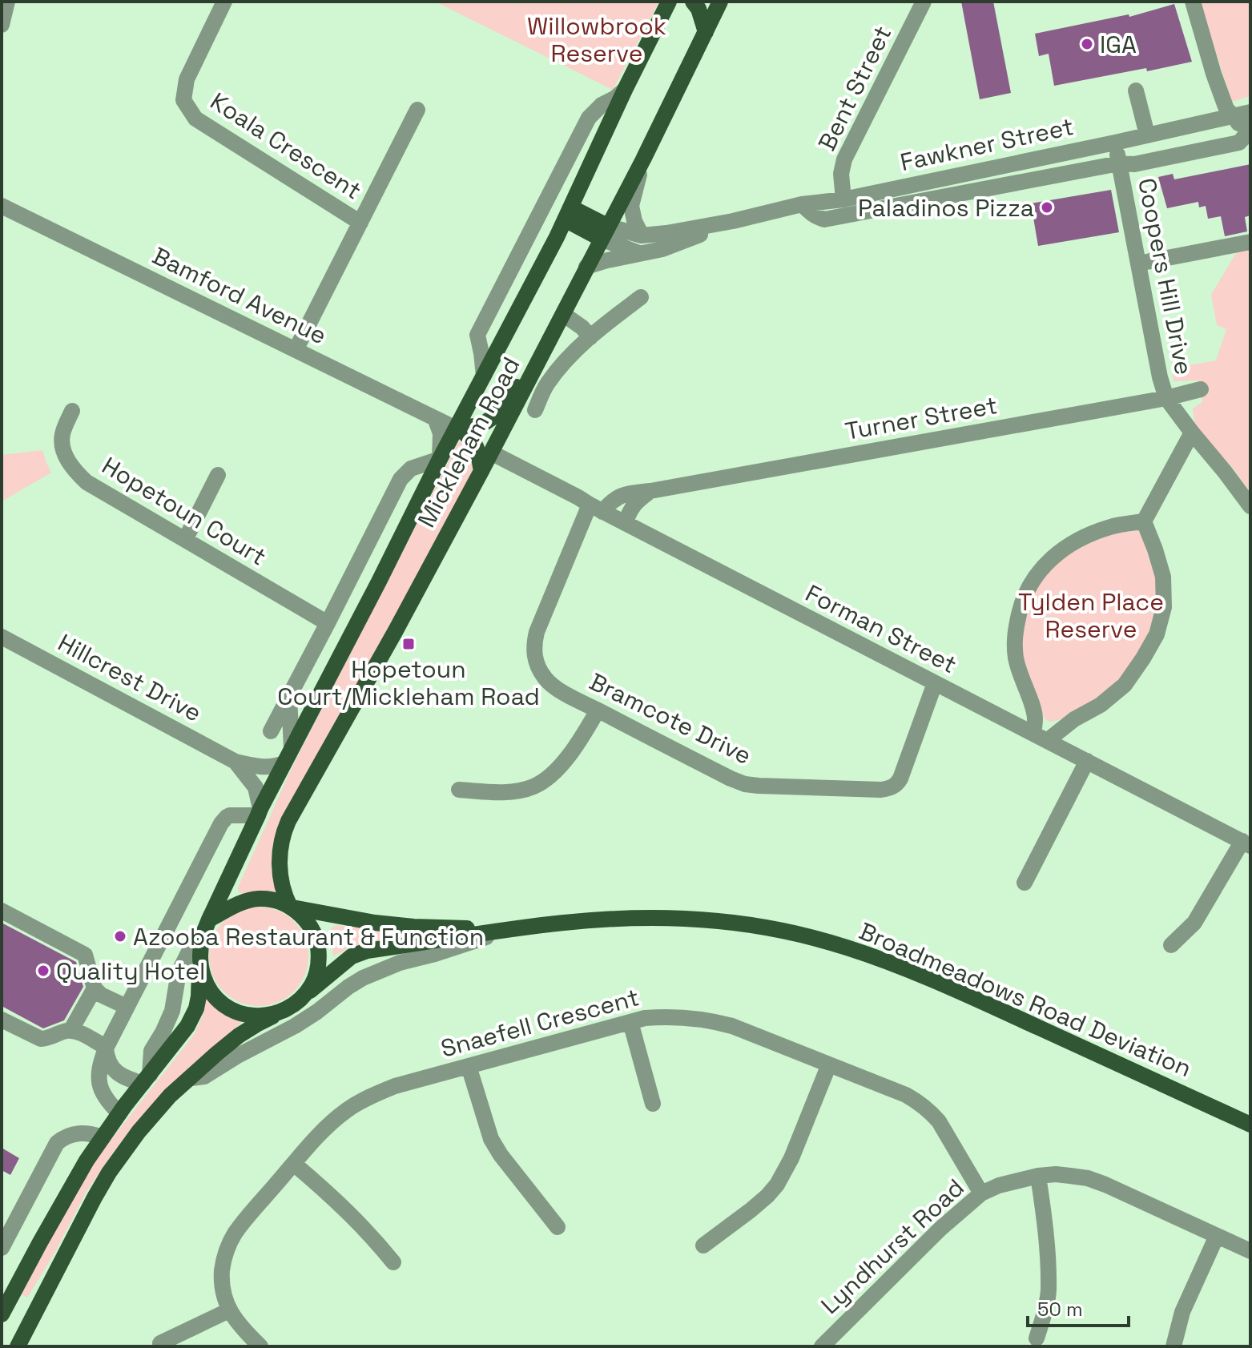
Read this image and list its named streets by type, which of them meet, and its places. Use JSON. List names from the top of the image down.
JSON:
{
  "streets": {
    "main road": ["Mickleham Road", "Broadmeadows Road Deviation"],
    "street": [
      "Bent Street",
      "Fawkner Street",
      "Koala Crescent",
      "Coopers Hill Drive",
      "Bamford Avenue",
      "Turner Street",
      "Hopetoun Court",
      "Forman Street",
      "Hillcrest Drive",
      "Bramcote Drive",
      "Snaefell Crescent",
      "Lyndhurst Road"
    ]
  },
  "crossings": [
    ["Bent Street", "Fawkner Street"],
    ["Fawkner Street", "Coopers Hill Drive"],
    ["Fawkner Street", "Mickleham Road"],
    ["Coopers Hill Drive", "Turner Street"],
    ["Bamford Avenue", "Mickleham Road"],
    ["Turner Street", "Forman Street"],
    ["Turner Street", "Bramcote Drive"],
    ["Mickleham Road", "Hopetoun Court"],
    ["Mickleham Road", "Forman Street"],
    ["Mickleham Road", "Hillcrest Drive"],
    ["Mickleham Road", "Broadmeadows Road Deviation"],
    ["Forman Street", "Bramcote Drive"],
    ["Snaefell Crescent", "Lyndhurst Road"]
  ],
  "parks": ["Willowbrook Reserve", "Tylden Place Reserve"],
  "places": {
    "other": [
      "IGA",
      "Paladinos Pizza",
      "Azooba Restaurant & Function",
      "Quality Hotel"
    ],
    "transit": ["Hopetoun Court/Mickleham Road"]
  },
  "scale_bar": "50 m"
}
